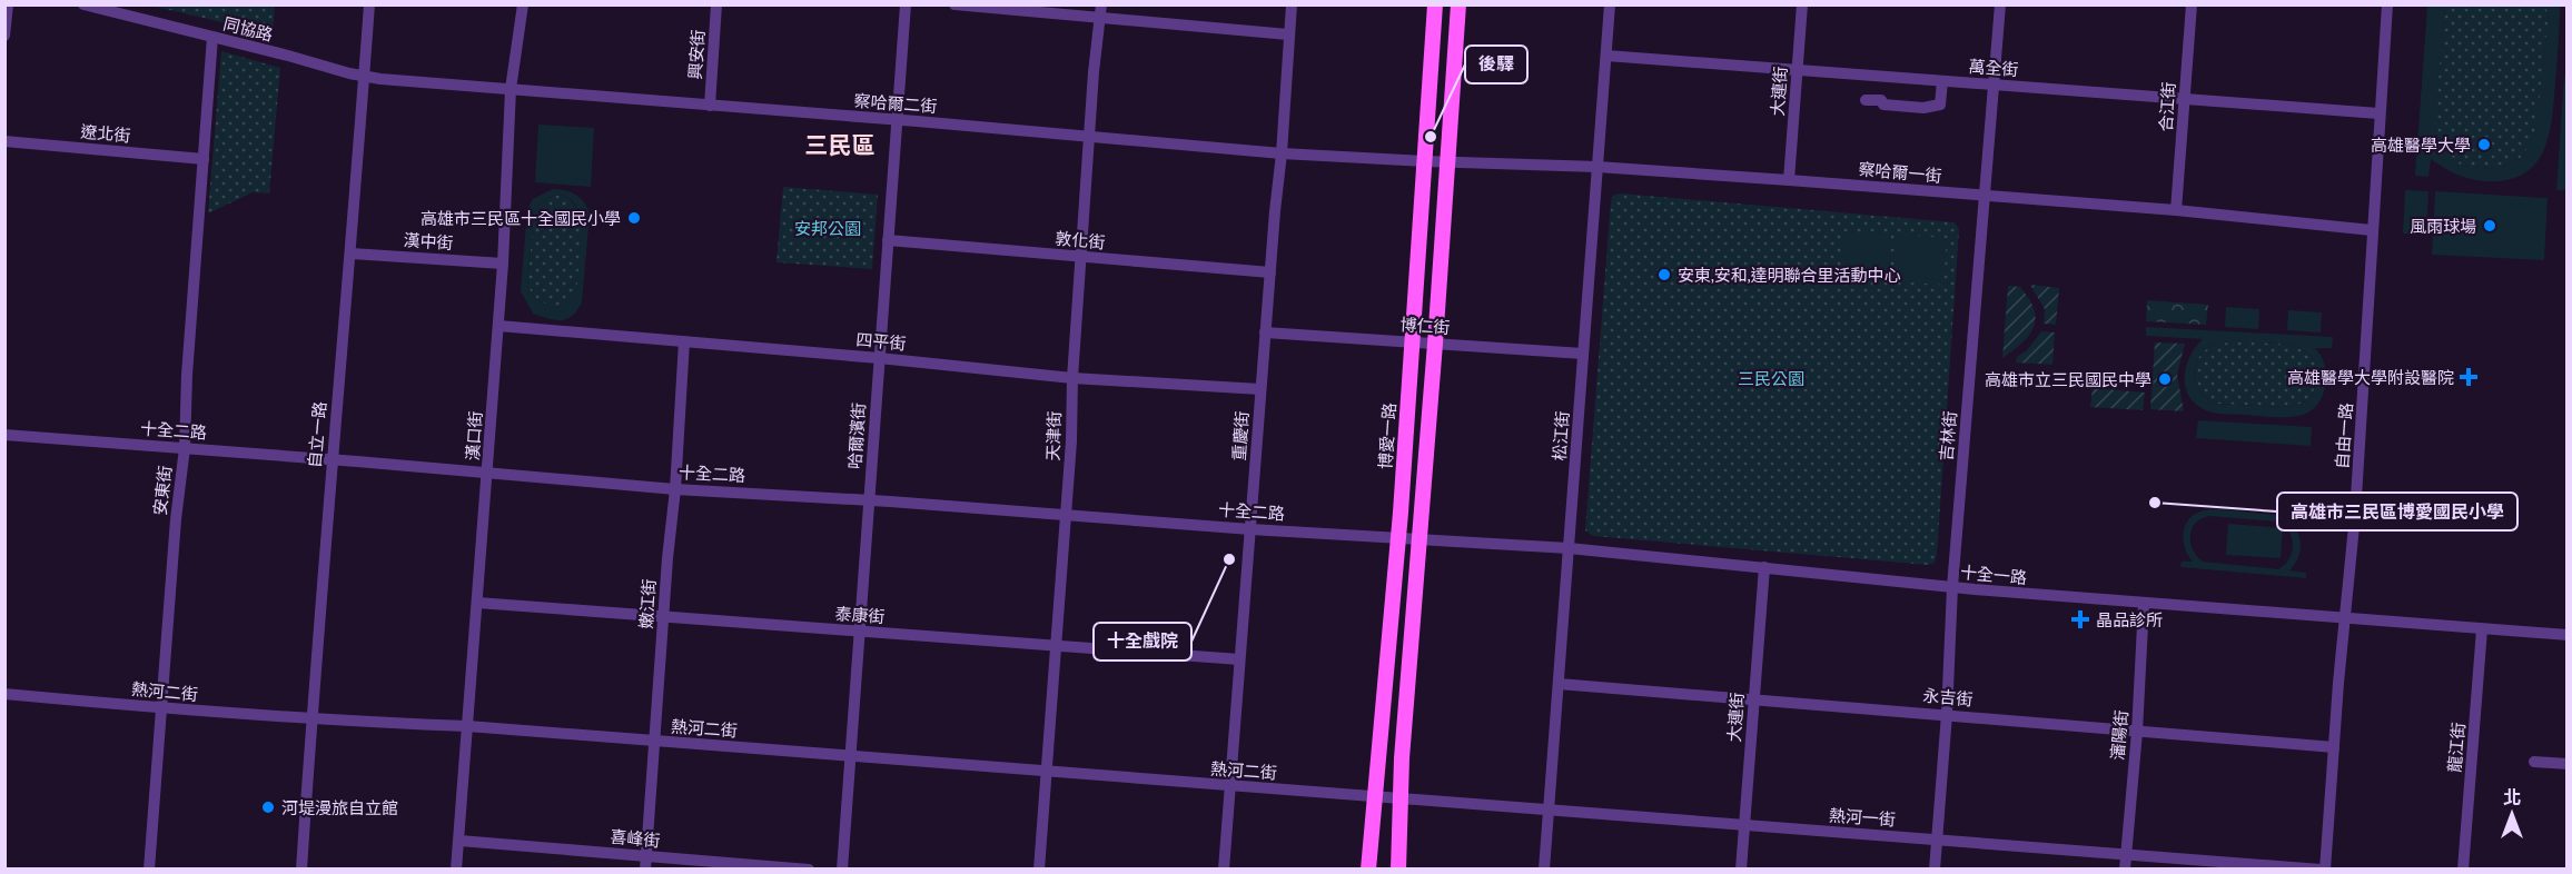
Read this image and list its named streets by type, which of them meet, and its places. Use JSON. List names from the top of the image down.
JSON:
{
  "streets": {
    "main road": ["博愛一路"],
    "street": [
      "同協路",
      "興安街",
      "萬全街",
      "大連街",
      "察哈爾二街",
      "合江街",
      "遼北街",
      "察哈爾一街",
      "敦化街",
      "漢中街",
      "博仁街",
      "四平街",
      "十全二路",
      "自立一路",
      "漢口街",
      "哈爾濱街",
      "天津街",
      "重慶街",
      "松江街",
      "吉林街",
      "自由一路",
      "安東街",
      "十全一路",
      "嫩江街",
      "泰康街",
      "熱河二街",
      "永吉街",
      "瀋陽街",
      "龍江街",
      "熱河一街",
      "喜峰街"
    ]
  },
  "crossings": [
    ["同協路", "察哈爾二街"],
    ["同協路", "自立一路"],
    ["同協路", "安東街"],
    ["興安街", "察哈爾二街"],
    ["萬全街", "大連街"],
    ["萬全街", "合江街"],
    ["萬全街", "松江街"],
    ["萬全街", "吉林街"],
    ["萬全街", "自由一路"],
    ["大連街", "察哈爾一街"],
    ["大連街", "十全一路"],
    ["大連街", "永吉街"],
    ["大連街", "熱河一街"],
    ["察哈爾二街", "察哈爾一街"],
    ["察哈爾二街", "自立一路"],
    ["察哈爾二街", "漢口街"],
    ["察哈爾二街", "哈爾濱街"],
    ["察哈爾二街", "天津街"],
    ["察哈爾二街", "重慶街"],
    ["察哈爾二街", "博愛一路"],
    ["合江街", "察哈爾一街"],
    ["遼北街", "安東街"],
    ["察哈爾一街", "博愛一路"],
    ["察哈爾一街", "松江街"],
    ["察哈爾一街", "吉林街"],
    ["察哈爾一街", "自由一路"],
    ["敦化街", "哈爾濱街"],
    ["敦化街", "天津街"],
    ["敦化街", "重慶街"],
    ["漢中街", "自立一路"],
    ["漢中街", "漢口街"],
    ["博仁街", "重慶街"],
    ["博仁街", "博愛一路"],
    ["博仁街", "松江街"],
    ["四平街", "漢口街"],
    ["四平街", "哈爾濱街"],
    ["四平街", "天津街"],
    ["四平街", "重慶街"],
    ["四平街", "嫩江街"],
    ["十全二路", "自立一路"],
    ["十全二路", "漢口街"],
    ["十全二路", "哈爾濱街"],
    ["十全二路", "天津街"],
    ["十全二路", "重慶街"],
    ["十全二路", "博愛一路"],
    ["十全二路", "安東街"],
    ["十全二路", "十全一路"],
    ["十全二路", "嫩江街"],
    ["自立一路", "熱河二街"],
    ["漢口街", "泰康街"],
    ["漢口街", "熱河二街"],
    ["漢口街", "喜峰街"],
    ["哈爾濱街", "泰康街"],
    ["哈爾濱街", "熱河二街"],
    ["天津街", "泰康街"],
    ["天津街", "熱河二街"],
    ["重慶街", "泰康街"],
    ["重慶街", "熱河二街"],
    ["博愛一路", "熱河二街"],
    ["松江街", "十全一路"],
    ["松江街", "永吉街"],
    ["松江街", "熱河一街"],
    ["吉林街", "十全一路"],
    ["吉林街", "永吉街"],
    ["吉林街", "熱河一街"],
    ["自由一路", "十全一路"],
    ["自由一路", "永吉街"],
    ["自由一路", "熱河一街"],
    ["安東街", "熱河二街"],
    ["十全一路", "瀋陽街"],
    ["十全一路", "龍江街"],
    ["嫩江街", "泰康街"],
    ["嫩江街", "熱河二街"],
    ["嫩江街", "喜峰街"],
    ["熱河二街", "熱河一街"],
    ["永吉街", "瀋陽街"],
    ["瀋陽街", "熱河一街"]
  ],
  "districts": ["三民區"],
  "parks": ["安邦公園", "三民公園"],
  "places": {
    "other": [
      "後驛",
      "高雄醫學大學",
      "高雄市三民區十全國民小學",
      "風雨球場",
      "安東,安和,達明聯合里活動中心",
      "高雄市立三民國民中學",
      "高雄市三民區博愛國民小學",
      "十全戲院",
      "河堤漫旅自立館"
    ],
    "health": ["高雄醫學大學附設醫院", "晶品診所"]
  },
  "north": "top"
}
